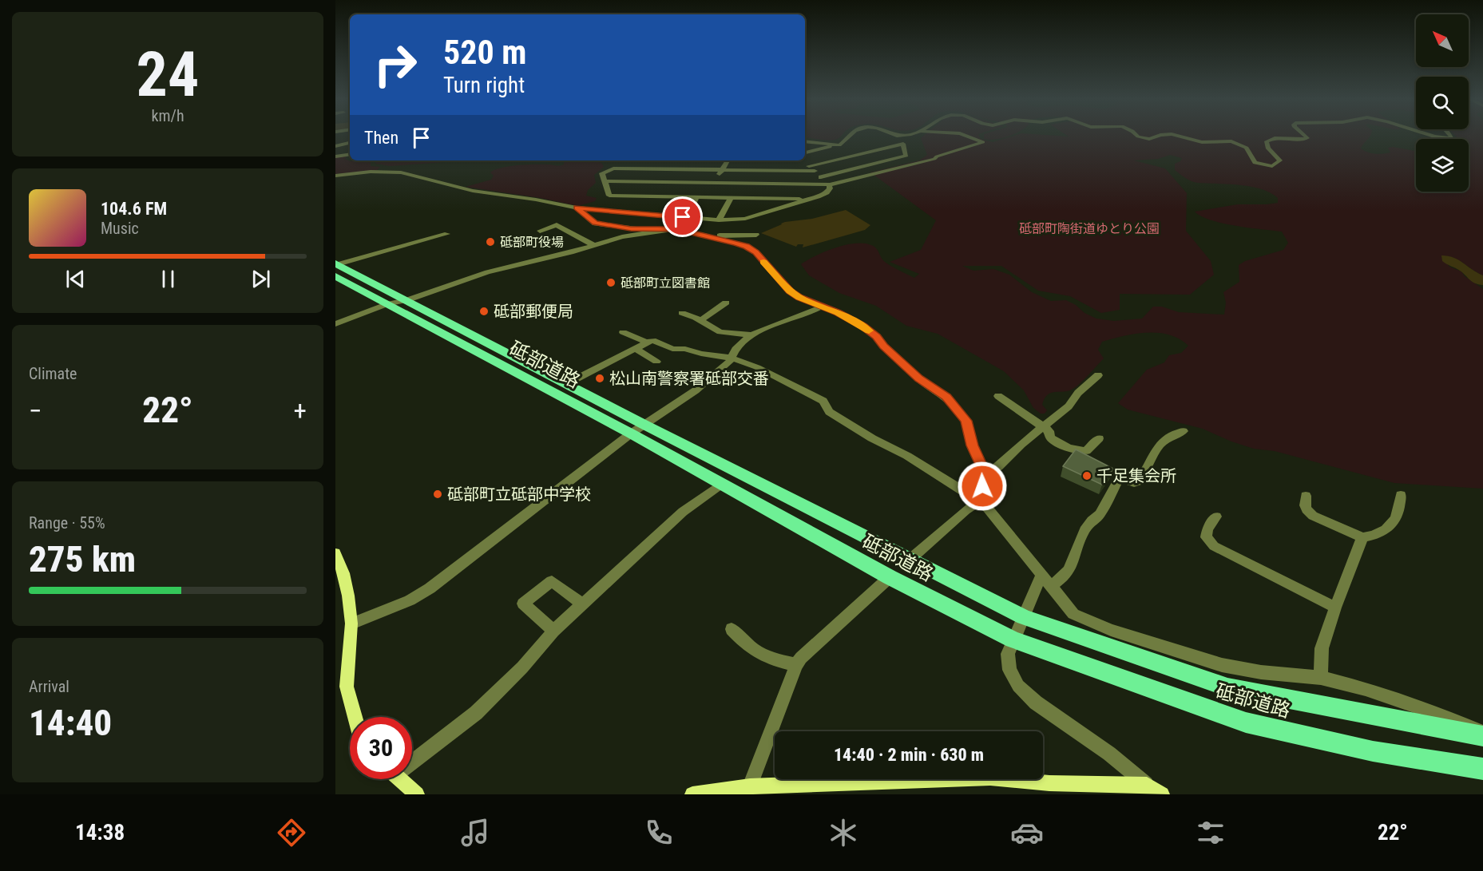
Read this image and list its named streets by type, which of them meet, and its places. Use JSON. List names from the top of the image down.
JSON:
{
  "streets": {
    "highway": ["砥部道路"]
  },
  "parks": ["砥部町陶街道ゆとり公園"],
  "places": [
    "砥部町役場",
    "砥部町立図書館",
    "砥部郵便局",
    "松山南警察署砥部交番",
    "千足集会所",
    "砥部町立砥部中学校"
  ],
  "north": "top left",
  "page": {
    "tile": [
      ["24", "km/h"],
      "Climate",
      ["Range · 55%", "275 km"],
      ["Arrival", "14:40"]
    ],
    "turn": ["520 m", "Turn right"],
    "then": "Then",
    "song": ["104.6 FM", "Music"],
    "heat": ["−", "22°", "+"],
    "limit": "30",
    "trip": "14:40 · 2 min · 630 m",
    "tabs": ["14:38", "22°"]
  }
}
